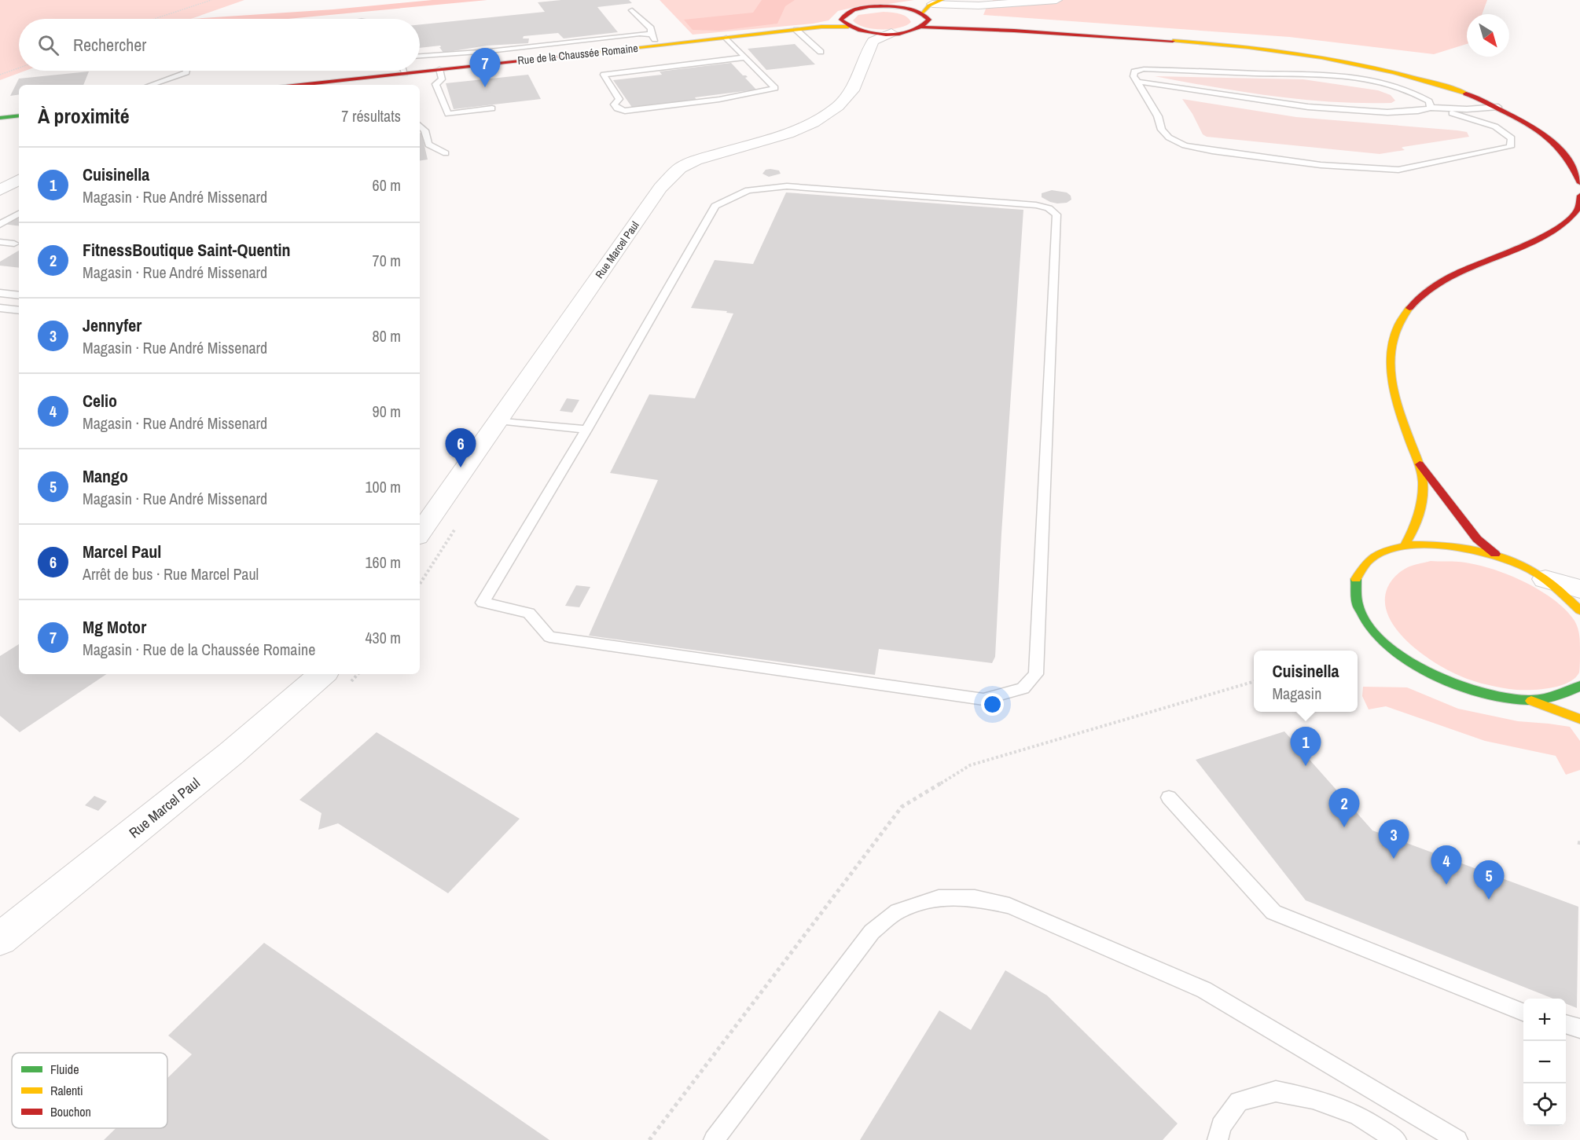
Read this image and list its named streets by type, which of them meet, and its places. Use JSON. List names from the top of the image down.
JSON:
{
  "streets": {
    "street": ["Rue de la Chaussée Romaine", "Rue Marcel Paul"]
  },
  "legend": ["Fluide", "Ralenti", "Bouchon"],
  "north": "bottom right",
  "page": {
    "search": "Rechercher",
    "pins": [
      "7",
      "6",
      "1",
      "2",
      "3",
      "4",
      "5"
    ],
    "heading": ["À proximité", "7 résultats"],
    "list": [
      {
        "mark": "1",
        "name": "Cuisinella",
        "note": "Magasin · Rue André Missenard",
        "value": "60 m"
      },
      {
        "mark": "2",
        "name": "FitnessBoutique Saint-Quentin",
        "note": "Magasin · Rue André Missenard",
        "value": "70 m"
      },
      {
        "mark": "3",
        "name": "Jennyfer",
        "note": "Magasin · Rue André Missenard",
        "value": "80 m"
      },
      {
        "mark": "4",
        "name": "Celio",
        "note": "Magasin · Rue André Missenard",
        "value": "90 m"
      },
      {
        "mark": "5",
        "name": "Mango",
        "note": "Magasin · Rue André Missenard",
        "value": "100 m"
      },
      {
        "mark": "6",
        "name": "Marcel Paul",
        "note": "Arrêt de bus · Rue Marcel Paul",
        "value": "160 m"
      },
      {
        "mark": "7",
        "name": "Mg Motor",
        "note": "Magasin · Rue de la Chaussée Romaine",
        "value": "430 m"
      }
    ],
    "popup": ["Cuisinella", "Magasin"],
    "map_buttons": ["+", "−"]
  }
}
